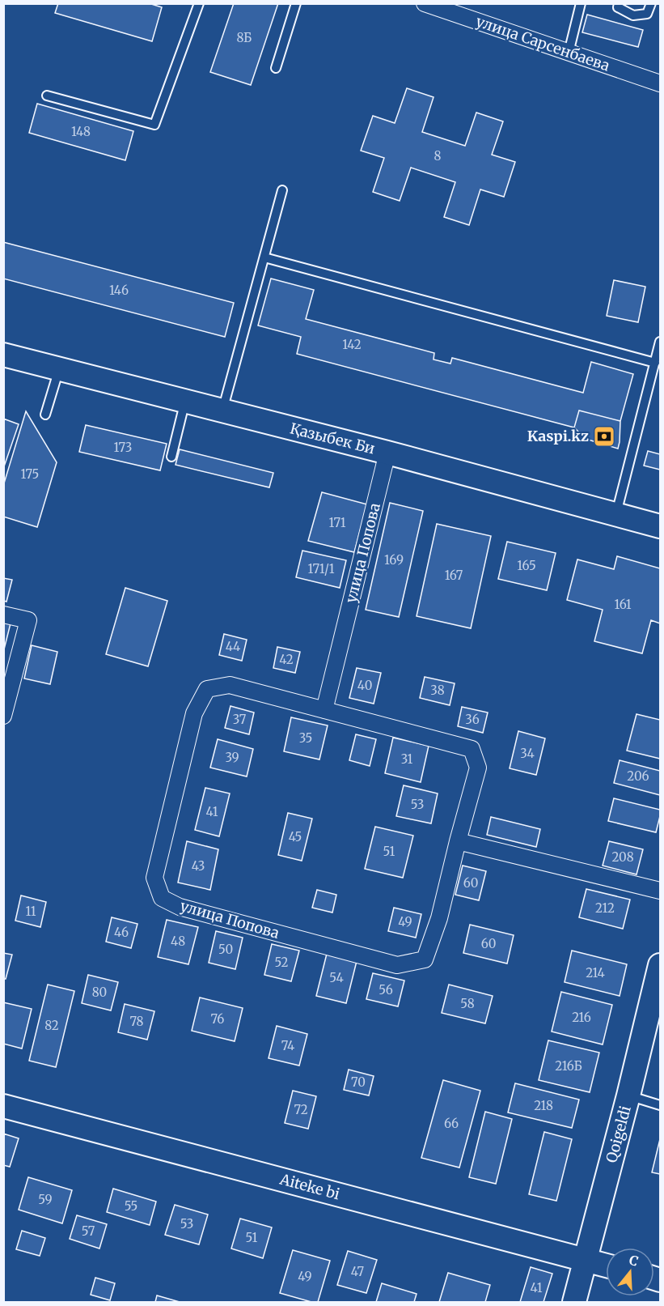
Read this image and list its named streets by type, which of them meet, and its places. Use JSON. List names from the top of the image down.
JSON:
{
  "streets": {
    "street": [
      "улица Сарсенбаева",
      "Қазыбек Би",
      "улица Попова",
      "Qoigeldi",
      "Aiteke bi"
    ]
  },
  "crossings": [
    ["Қазыбек Би", "улица Попова"],
    ["Qoigeldi", "Aiteke bi"]
  ],
  "places": {
    "bank": ["Kaspi.kz"]
  },
  "house_numbers": [
    "8Б",
    "148",
    "8",
    "146",
    "142",
    "173",
    "175",
    "171",
    "169",
    "165",
    "171/1",
    "167",
    "161",
    "44",
    "42",
    "40",
    "38",
    "37",
    "36",
    "35",
    "34",
    "39",
    "31",
    "206",
    "53",
    "41",
    "45",
    "51",
    "208",
    "43",
    "60",
    "212",
    "11",
    "49",
    "46",
    "48",
    "60",
    "50",
    "52",
    "214",
    "54",
    "56",
    "80",
    "58",
    "216",
    "76",
    "78",
    "82",
    "74",
    "216Б",
    "70",
    "218",
    "72",
    "66",
    "59",
    "55",
    "53",
    "57",
    "51",
    "47",
    "49",
    "41"
  ],
  "north": "top"
}
